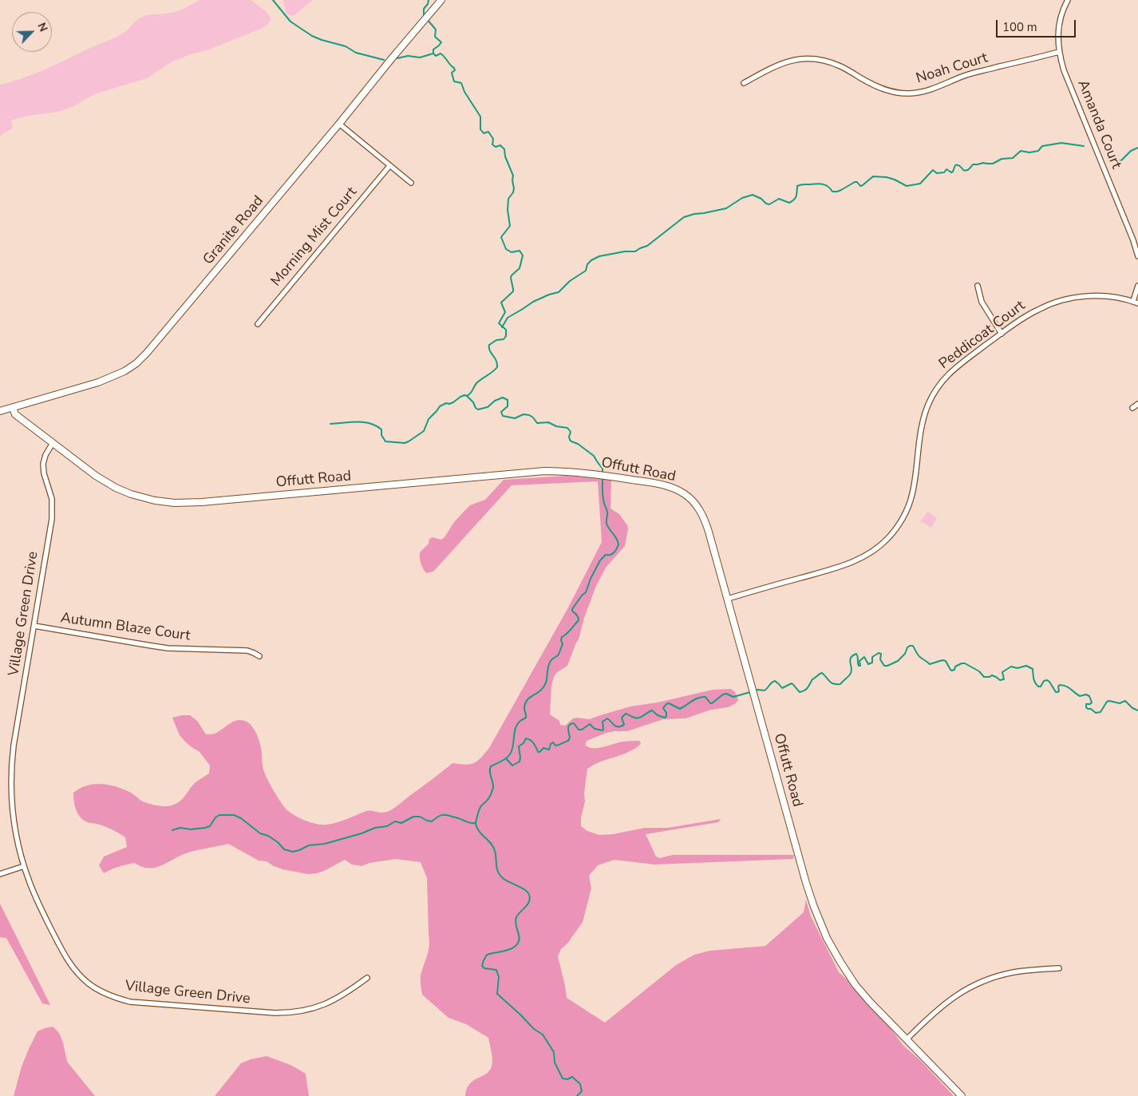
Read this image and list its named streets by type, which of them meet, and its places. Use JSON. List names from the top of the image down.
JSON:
{
  "streets": {
    "street": [
      "Noah Court",
      "Amanda Court",
      "Granite Road",
      "Morning Mist Court",
      "Peddicoat Court",
      "Offutt Road",
      "Village Green Drive",
      "Autumn Blaze Court"
    ]
  },
  "crossings": [
    ["Noah Court", "Amanda Court"],
    ["Granite Road", "Offutt Road"],
    ["Peddicoat Court", "Offutt Road"],
    ["Offutt Road", "Village Green Drive"],
    ["Village Green Drive", "Autumn Blaze Court"]
  ],
  "scale_bar": "100 m",
  "north": "top right"
}
